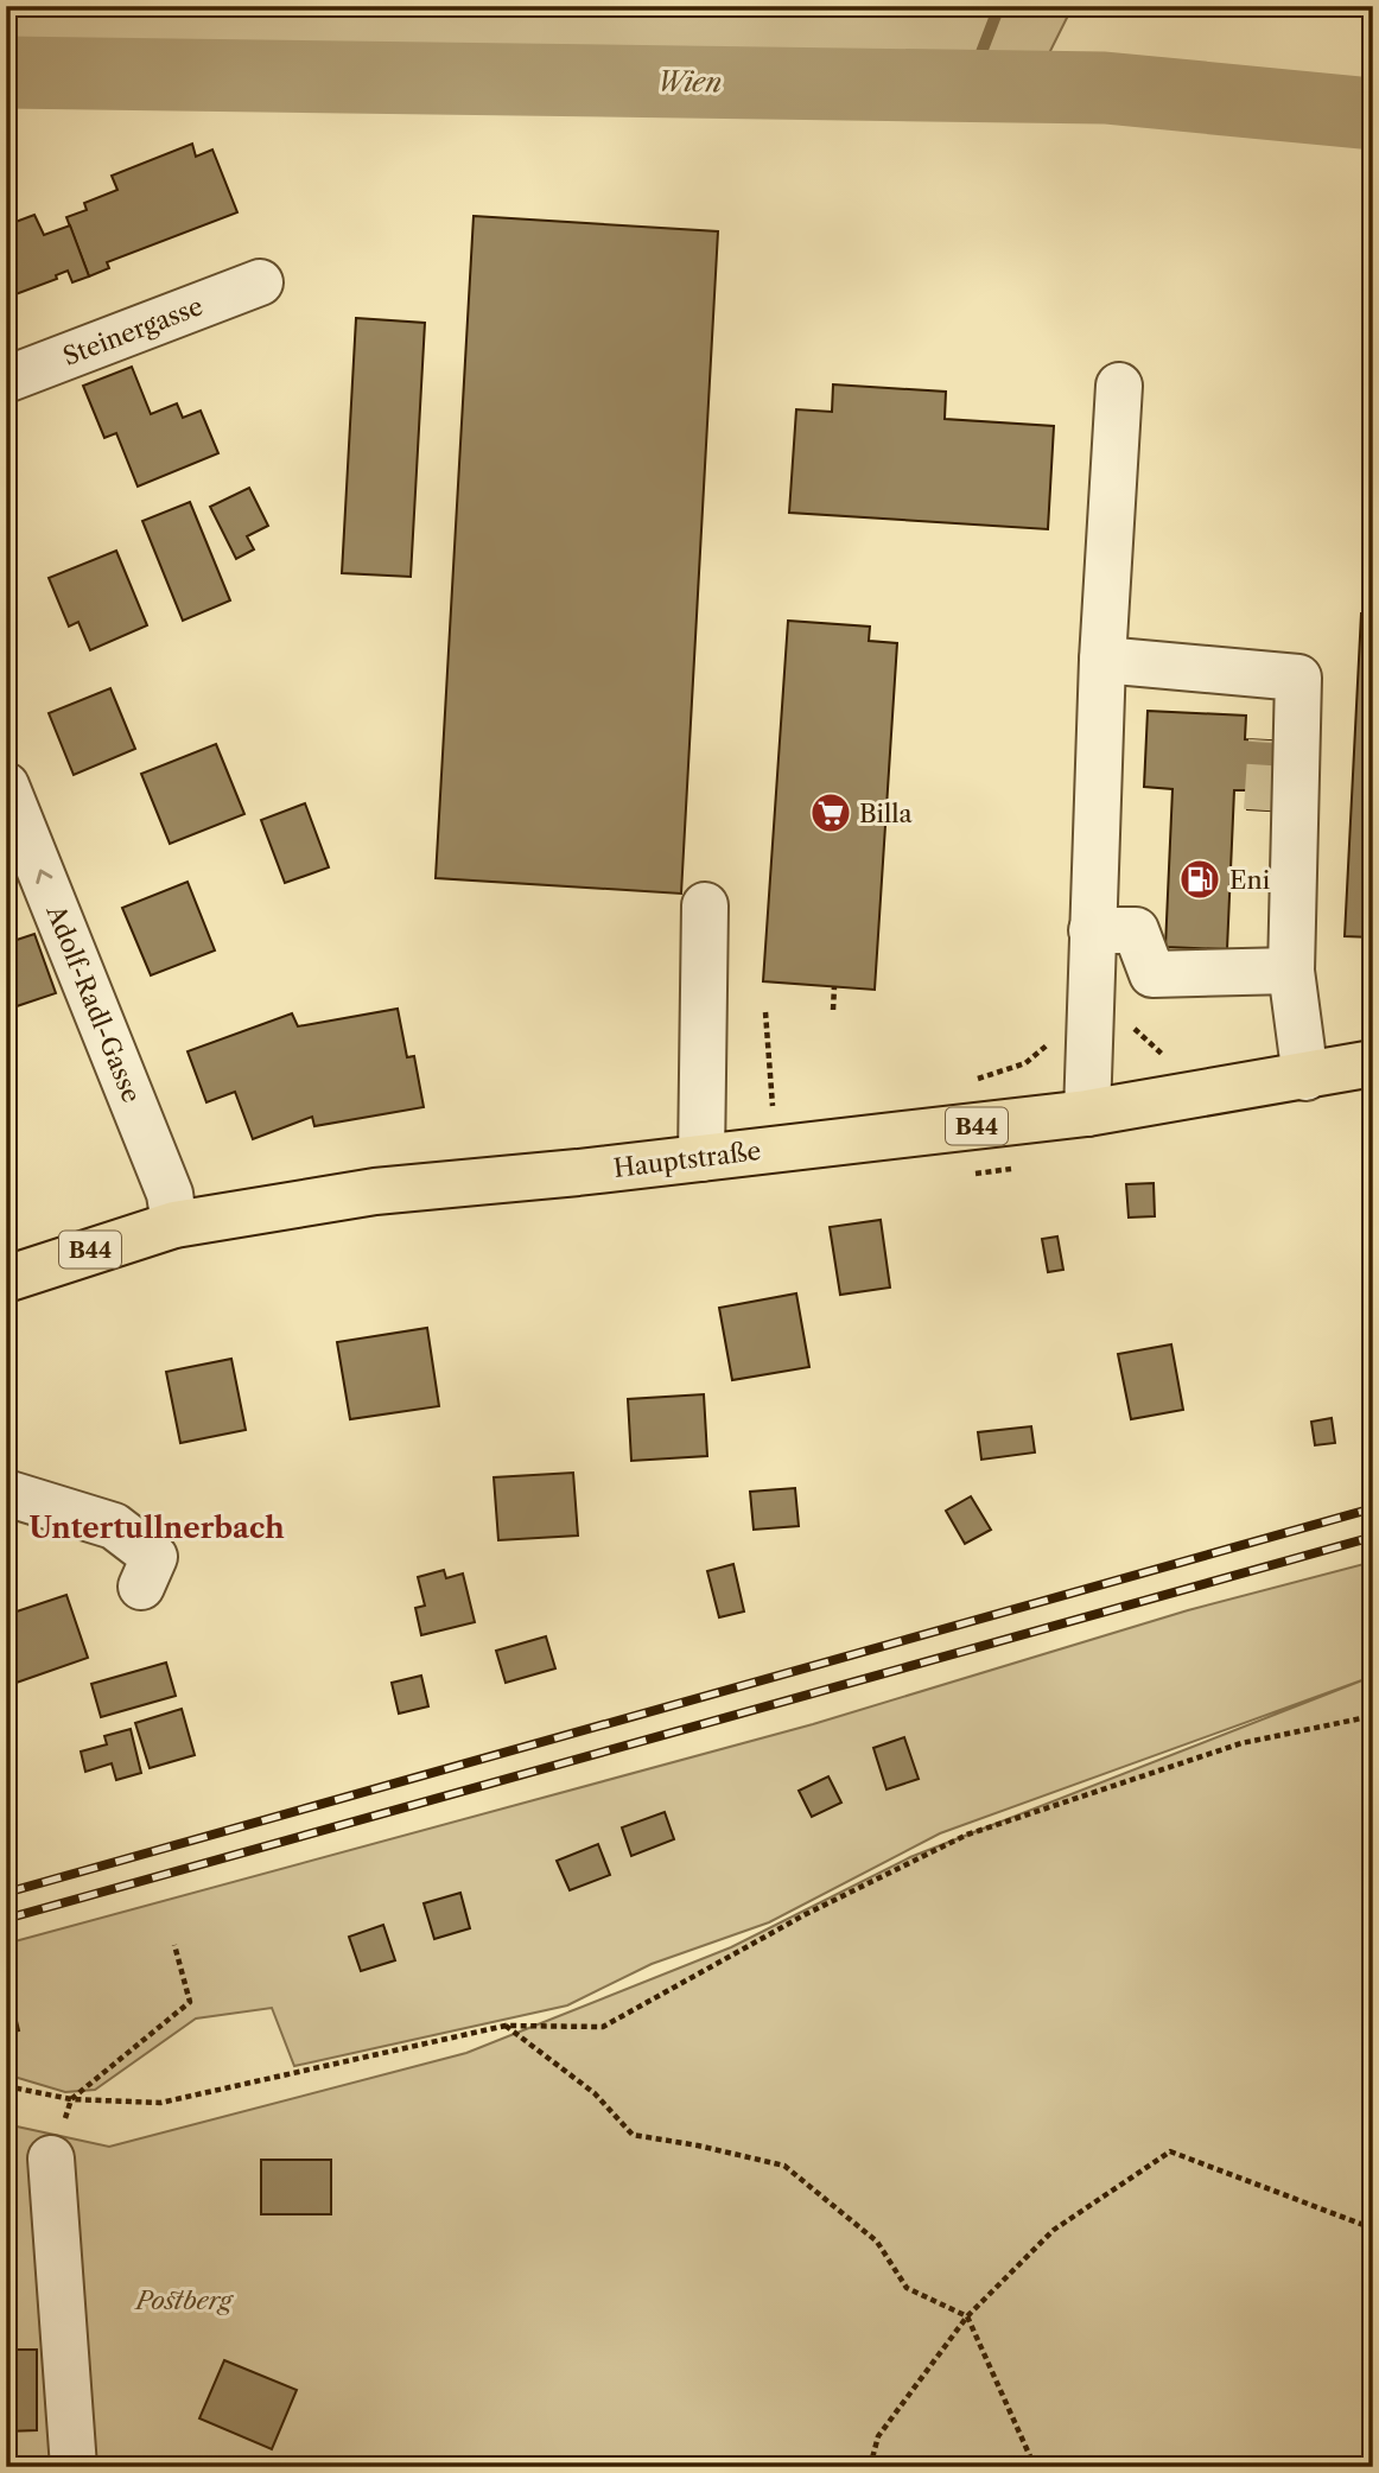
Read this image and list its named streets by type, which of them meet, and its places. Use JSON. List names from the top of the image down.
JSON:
{
  "streets": {
    "main road": ["B44", "Hauptstraße"],
    "street": ["Steinergasse", "Adolf-Radl-Gasse"]
  },
  "crossings": [
    ["Adolf-Radl-Gasse", "Hauptstraße"]
  ],
  "one_way": ["Adolf-Radl-Gasse"],
  "districts": ["Untertullnerbach"],
  "water": ["Wien"],
  "parks": ["Postberg"],
  "places": {
    "supermarket": ["Billa"],
    "fuel station": ["Eni"]
  }
}
